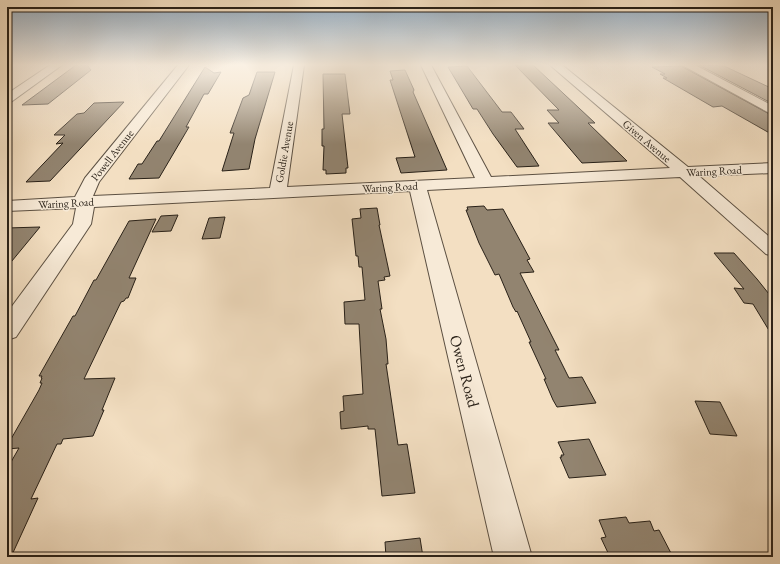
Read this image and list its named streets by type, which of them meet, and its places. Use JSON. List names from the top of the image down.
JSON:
{
  "streets": {
    "street": [
      "Given Avenue",
      "Goldie Avenue",
      "Powell Avenue",
      "Waring Road",
      "Owen Road"
    ]
  },
  "crossings": [
    ["Given Avenue", "Waring Road"],
    ["Goldie Avenue", "Waring Road"],
    ["Powell Avenue", "Waring Road"],
    ["Waring Road", "Owen Road"]
  ]
}
